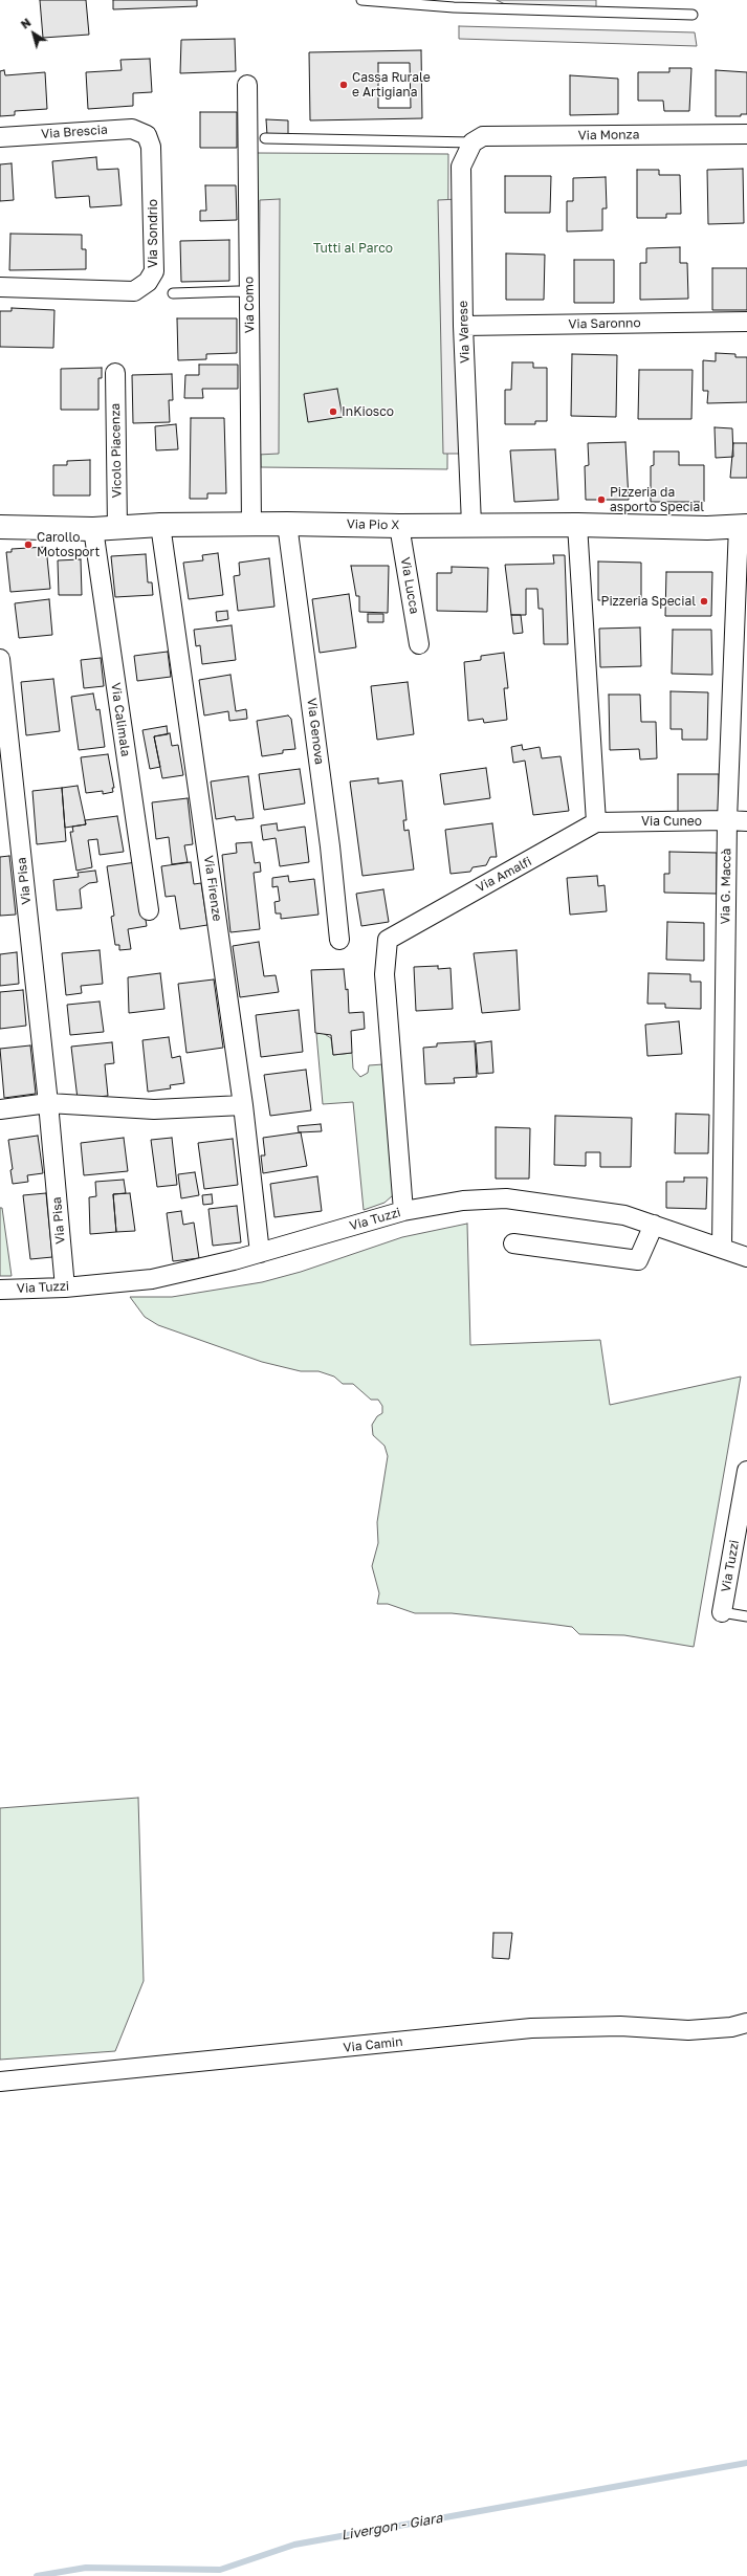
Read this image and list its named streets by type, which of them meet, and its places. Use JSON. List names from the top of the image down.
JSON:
{
  "streets": {
    "street": [
      "Via Brescia",
      "Via Monza",
      "Via Sondrio",
      "Via Como",
      "Via Saronno",
      "Via Varese",
      "Vicolo Piacenza",
      "Via Pio X",
      "Via Lucca",
      "Via Calimala",
      "Via Genova",
      "Via Cuneo",
      "Via Amalfi",
      "Via Pisa",
      "Via G. Maccà",
      "Via Firenze",
      "Via Tuzzi",
      "Via Camin"
    ]
  },
  "crossings": [
    ["Via Brescia", "Via Sondrio"],
    ["Via Monza", "Via Varese"],
    ["Via Como", "Via Pio X"],
    ["Via Saronno", "Via Varese"],
    ["Via Varese", "Via Pio X"],
    ["Vicolo Piacenza", "Via Pio X"],
    ["Via Pio X", "Via Lucca"],
    ["Via Pio X", "Via Calimala"],
    ["Via Pio X", "Via Genova"],
    ["Via Pio X", "Via G. Maccà"],
    ["Via Pio X", "Via Firenze"],
    ["Via Cuneo", "Via Amalfi"],
    ["Via Cuneo", "Via G. Maccà"],
    ["Via Amalfi", "Via Tuzzi"],
    ["Via Pisa", "Via Tuzzi"],
    ["Via G. Maccà", "Via Tuzzi"],
    ["Via Firenze", "Via Tuzzi"]
  ],
  "water": ["Livergon - Giara"],
  "parks": ["Tutti al Parco"],
  "places": [
    "Cassa Rurale e Artigiana",
    "InKiosco",
    "Pizzeria da asporto Special",
    "Carollo Motosport",
    "Pizzeria Special"
  ],
  "north": "top left"
}
